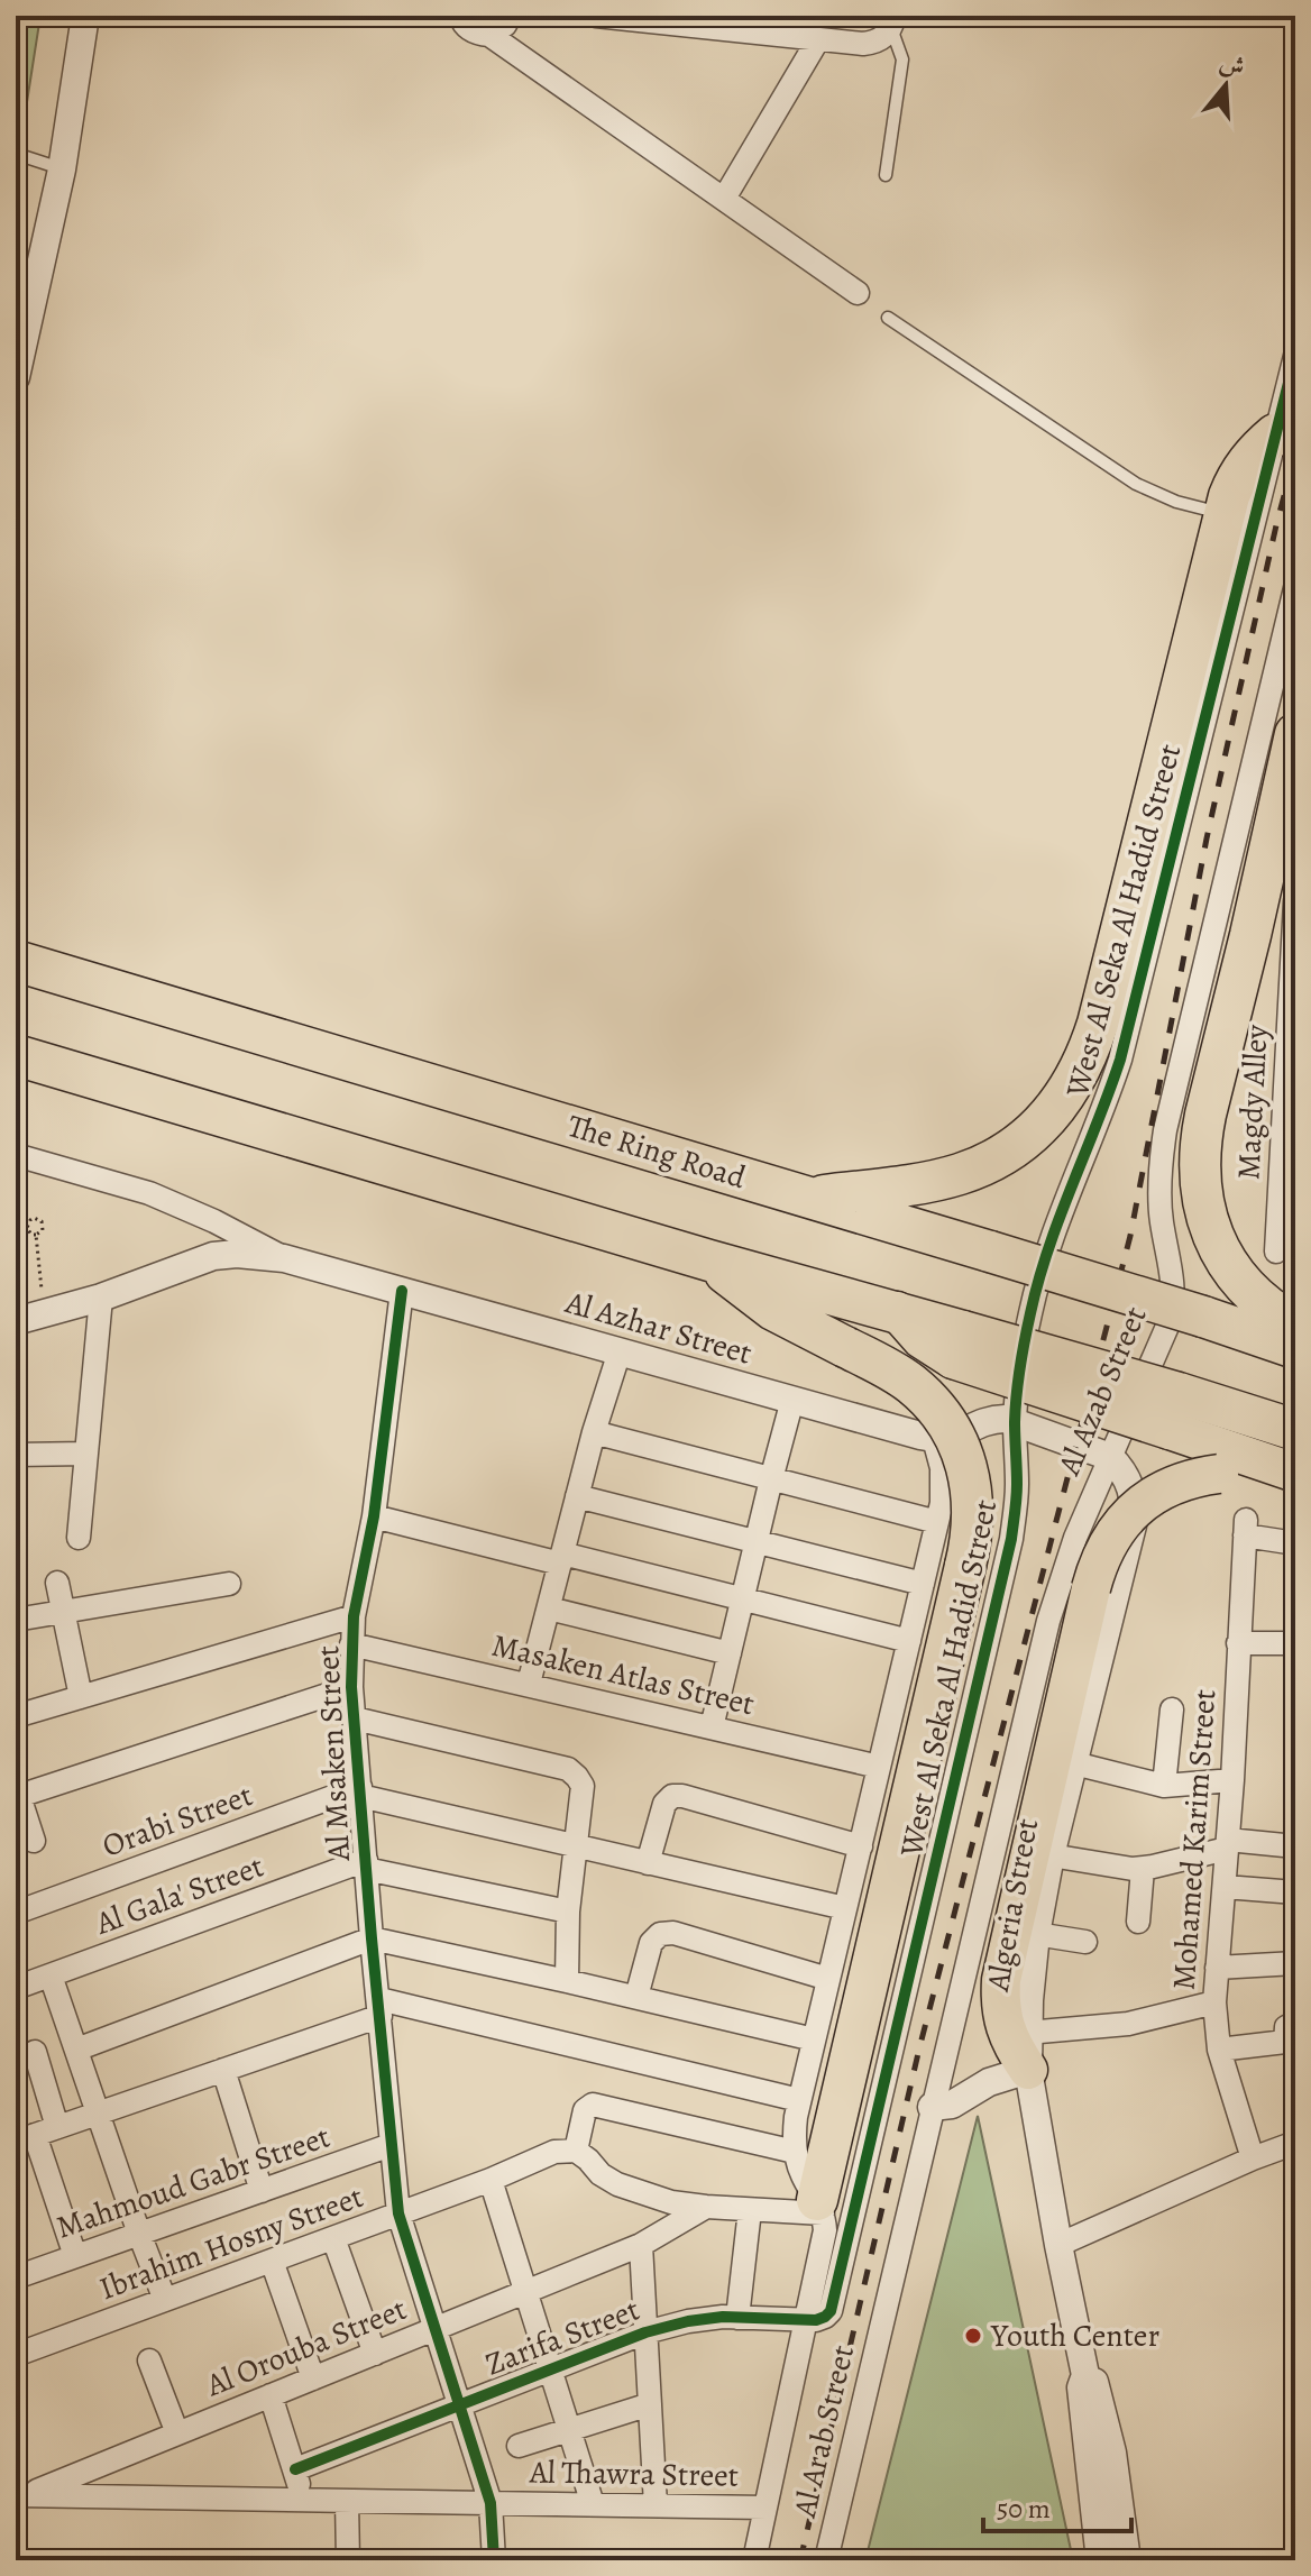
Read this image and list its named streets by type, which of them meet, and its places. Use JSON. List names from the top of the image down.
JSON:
{
  "streets": {
    "highway": ["The Ring Road"],
    "street": [
      "West Al Seka Al Hadid Street",
      "Magdy Alley",
      "Al Azhar Street",
      "Al Azab Street",
      "Masaken Atlas Street",
      "Al Msaken Street",
      "Orabi Street",
      "Mohamed Karim Street",
      "Al Gala' Street",
      "Algeria Street",
      "Mahmoud Gabr Street",
      "Ibrahim Hosny Street",
      "Zarifa Street",
      "Al Orouba Street",
      "Al Arab Street",
      "Al Thawra Street"
    ]
  },
  "crossings": [
    ["West Al Seka Al Hadid Street", "Al Azhar Street"],
    ["West Al Seka Al Hadid Street", "Masaken Atlas Street"],
    ["West Al Seka Al Hadid Street", "Zarifa Street"],
    ["Al Azhar Street", "Al Msaken Street"],
    ["Al Azab Street", "Algeria Street"],
    ["Al Azab Street", "Al Arab Street"],
    ["Masaken Atlas Street", "Al Msaken Street"],
    ["Al Msaken Street", "Orabi Street"],
    ["Al Msaken Street", "Al Gala' Street"],
    ["Al Msaken Street", "Mahmoud Gabr Street"],
    ["Al Msaken Street", "Ibrahim Hosny Street"],
    ["Al Orouba Street", "Al Thawra Street"]
  ],
  "places": ["Youth Center"],
  "scale_bar": "50 m",
  "north": "top"
}
